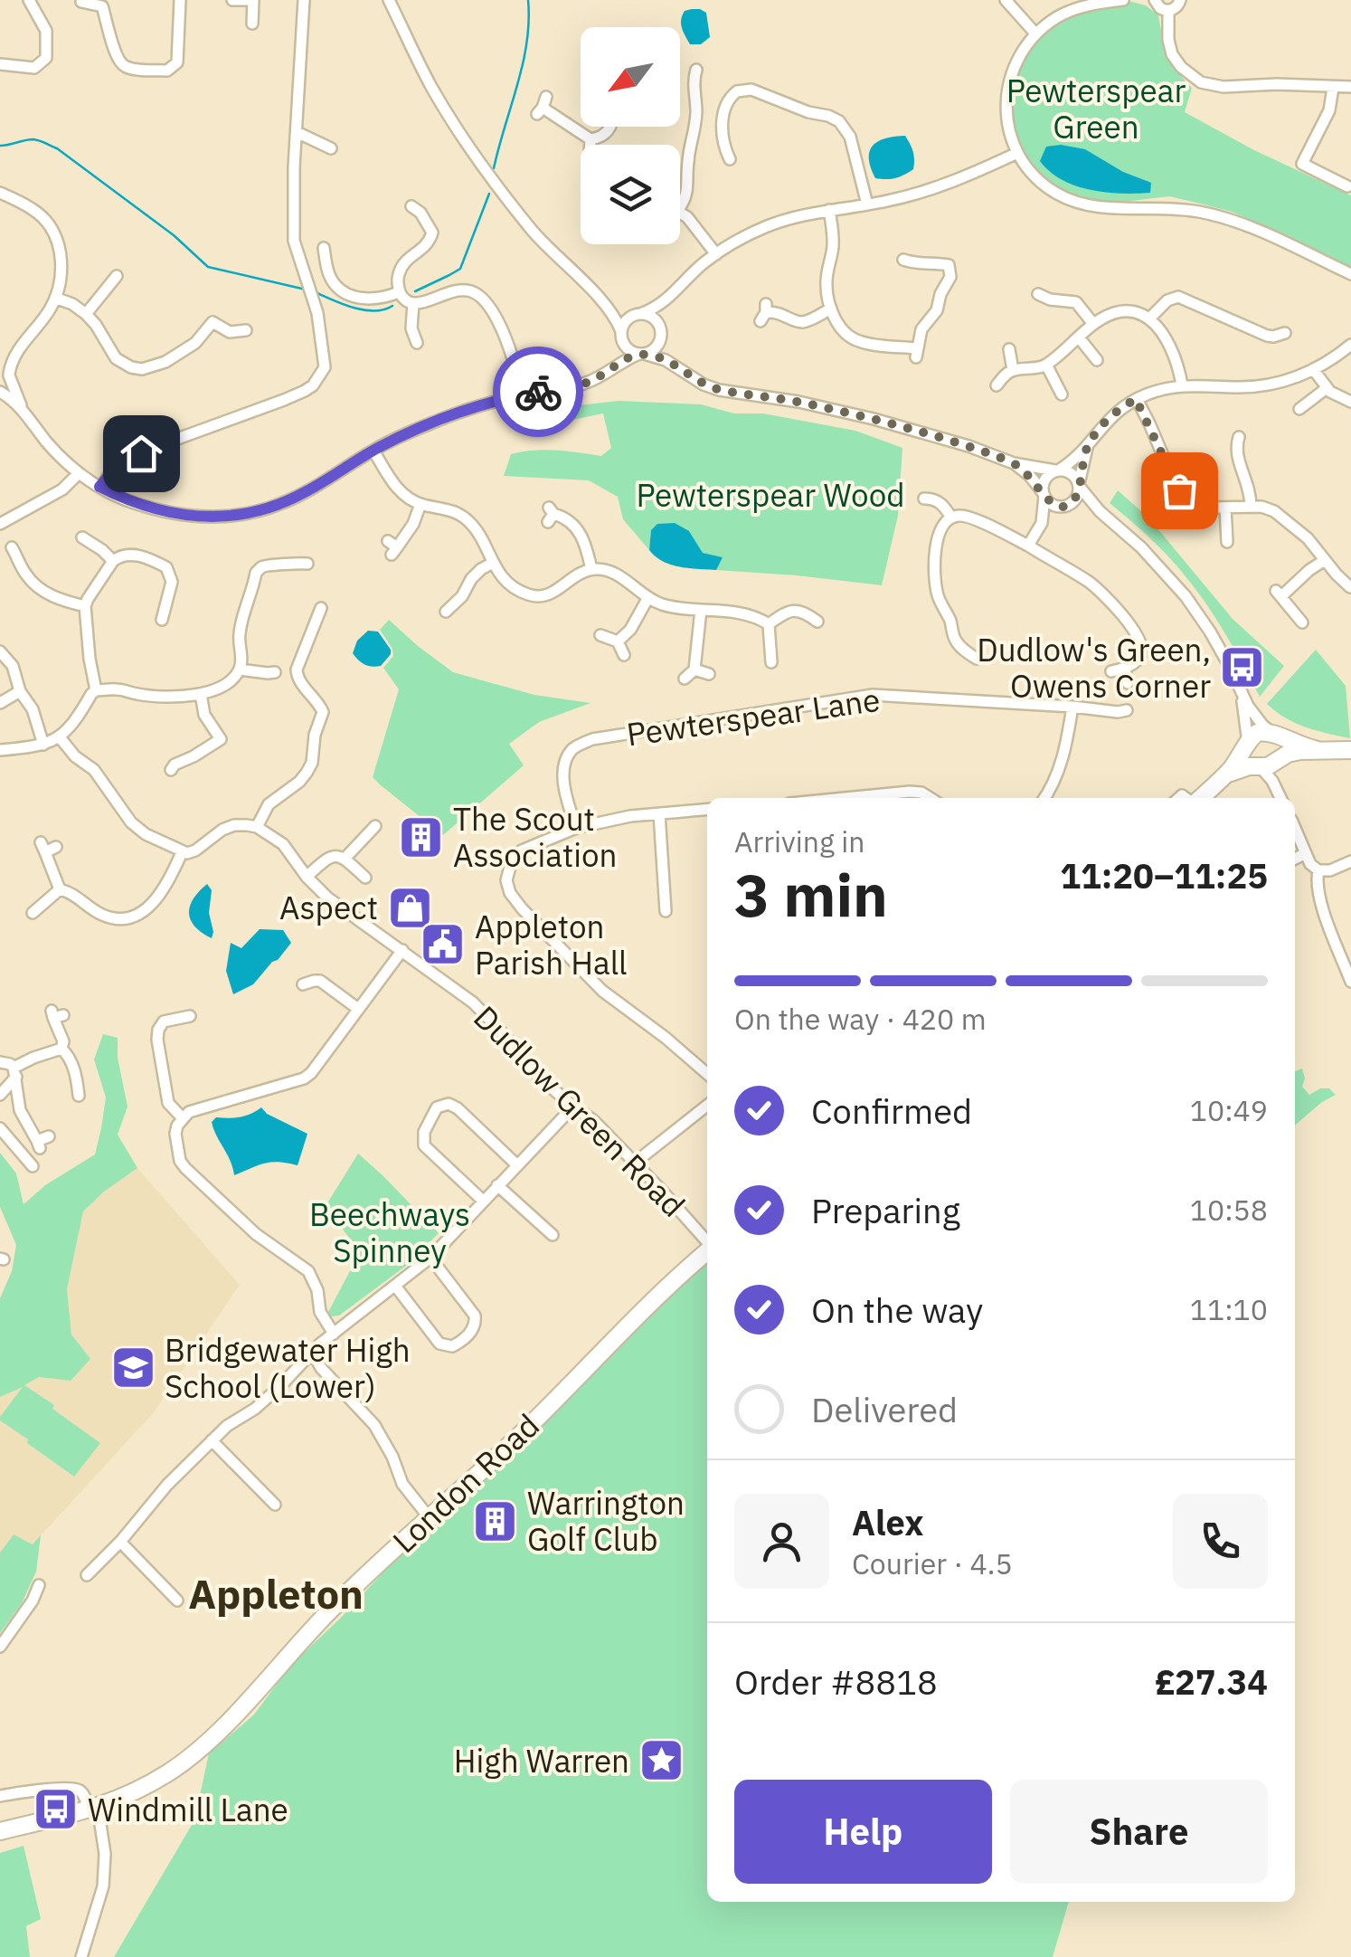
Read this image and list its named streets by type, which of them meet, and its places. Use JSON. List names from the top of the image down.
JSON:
{
  "streets": {
    "highway": ["London Road"],
    "street": ["Pewterspear Lane", "Dudlow Green Road"]
  },
  "districts": ["Appleton"],
  "parks": ["Pewterspear Green", "Pewterspear Wood", "Beechways Spinney"],
  "places": {
    "bus stop": ["Dudlow's Green, Owens Corner", "Windmill Lane"],
    "building": ["The Scout Association", "Warrington Golf Club"],
    "shop": ["Aspect"],
    "public building": ["Appleton Parish Hall"],
    "school or university": ["Bridgewater High School (Lower)"],
    "place": ["High Warren"]
  },
  "north": "bottom left",
  "page": {
    "heading": ["3 min", "Arriving in", "11:20–11:25"],
    "panel": [
      "Alex",
      "Courier · 4.5",
      "Order #8818",
      "£27.34"
    ],
    "bar": "On the way · 420 m",
    "list": [
      ["Confirmed", "10:49"],
      ["Preparing", "10:58"],
      ["On the way", "11:10"],
      "Delivered"
    ],
    "buttons": ["Help", "Share"]
  }
}
